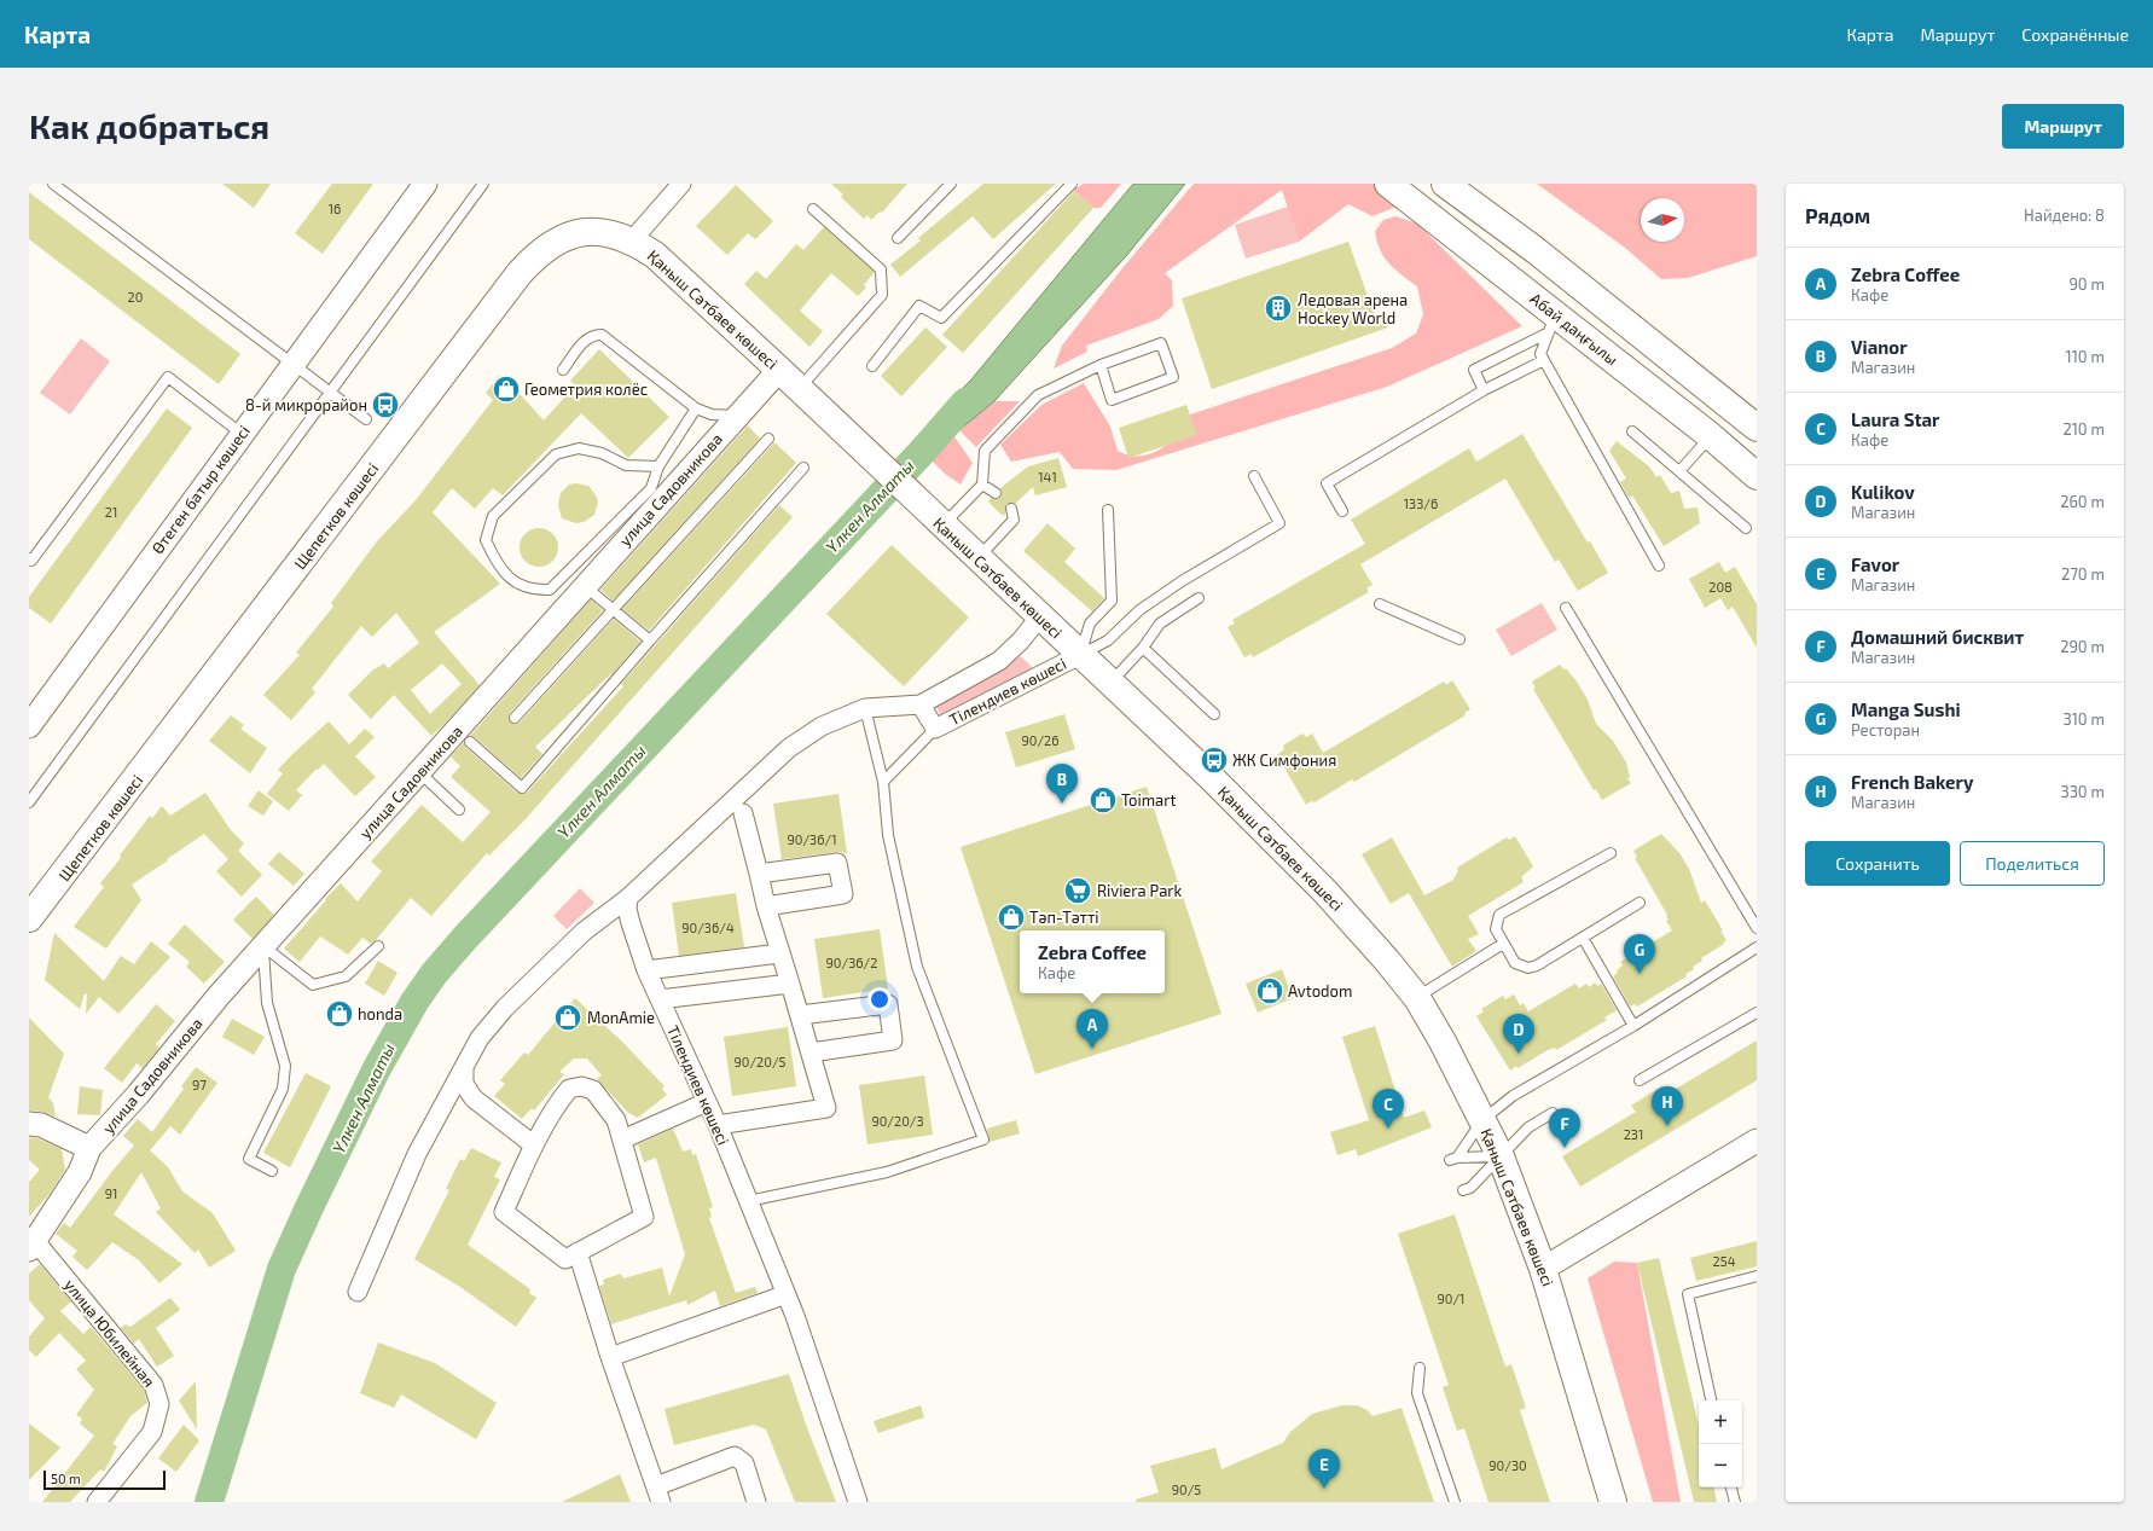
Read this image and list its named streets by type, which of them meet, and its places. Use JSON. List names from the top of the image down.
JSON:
{
  "streets": {
    "main road": ["Қаныш Сәтбаев көшесі", "Абай даңғылы", "Щепетков көшесі"],
    "street": [
      "Өтеген батыр көшесі",
      "улица Садовникова",
      "Тілендиев көшесі",
      "улица Юбилейная"
    ]
  },
  "crossings": [
    ["Қаныш Сәтбаев көшесі", "улица Садовникова"],
    ["Қаныш Сәтбаев көшесі", "Щепетков көшесі"],
    ["Қаныш Сәтбаев көшесі", "Тілендиев көшесі"]
  ],
  "water": ["Үлкен Алматы"],
  "places": {
    "building": ["Ледовая арена Hockey World"],
    "shop": [
      "Геометрия колёс",
      "Toimart",
      "Тәп-Тәтті",
      "Avtodom",
      "honda",
      "MonAmie"
    ],
    "bus stop": ["8-й микрорайон", "ЖК Симфония"],
    "supermarket": ["Riviera Park"]
  },
  "house_numbers": [
    "16",
    "20",
    "141",
    "133/6",
    "21",
    "208",
    "90/26",
    "90/36/1",
    "90/36/4",
    "90/36/2",
    "90/20/5",
    "97",
    "90/20/3",
    "231",
    "91",
    "254",
    "90/1",
    "90/30",
    "90/5"
  ],
  "scale_bar": "50 m",
  "north": "right",
  "page": {
    "header": "Карта",
    "nav": ["Карта", "Маршрут", "Сохранённые"],
    "buttons": [
      "Маршрут",
      ["Сохранить", "Поделиться"]
    ],
    "title": "Как добраться",
    "heading": ["Рядом", "Найдено: 8"],
    "list": [
      {
        "mark": "A",
        "name": "Zebra Coffee",
        "note": "Кафе",
        "value": "90 m"
      },
      {
        "mark": "B",
        "name": "Vianor",
        "note": "Магазин",
        "value": "110 m"
      },
      {
        "mark": "C",
        "name": "Laura Star",
        "note": "Кафе",
        "value": "210 m"
      },
      {
        "mark": "D",
        "name": "Kulikov",
        "note": "Магазин",
        "value": "260 m"
      },
      {
        "mark": "E",
        "name": "Favor",
        "note": "Магазин",
        "value": "270 m"
      },
      {
        "mark": "F",
        "name": "Домашний бисквит",
        "note": "Магазин",
        "value": "290 m"
      },
      {
        "mark": "G",
        "name": "Manga Sushi",
        "note": "Ресторан",
        "value": "310 m"
      },
      {
        "mark": "H",
        "name": "French Bakery",
        "note": "Магазин",
        "value": "330 m"
      }
    ],
    "pins": [
      "B",
      "G",
      "A",
      "D",
      "H",
      "C",
      "F",
      "E"
    ],
    "popup": ["Zebra Coffee", "Кафе"],
    "map_buttons": ["+", "−"],
    "scale": "50 m"
  }
}
